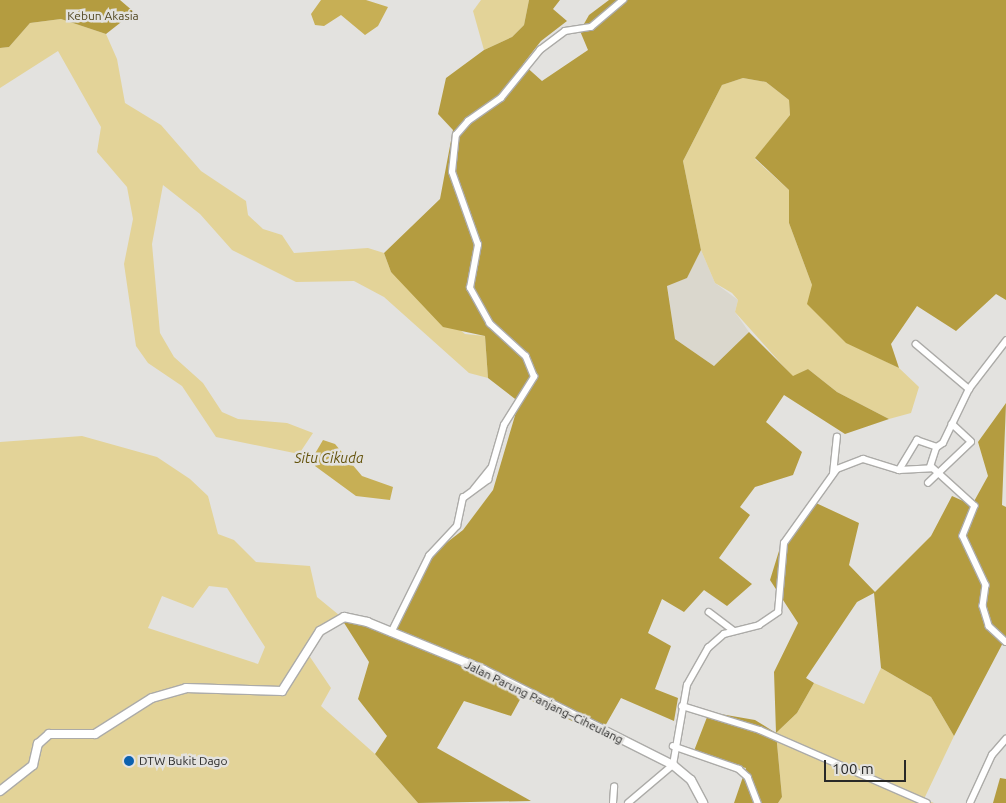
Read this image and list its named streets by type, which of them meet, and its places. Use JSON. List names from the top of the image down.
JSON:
{
  "streets": {
    "street": ["Jalan Parung Panjang–Ciheulang"]
  },
  "water": ["Situ Cikuda"],
  "parks": ["Kebun Akasia"],
  "places": ["DTW Bukit Dago"],
  "scale_bar": "100 m"
}
